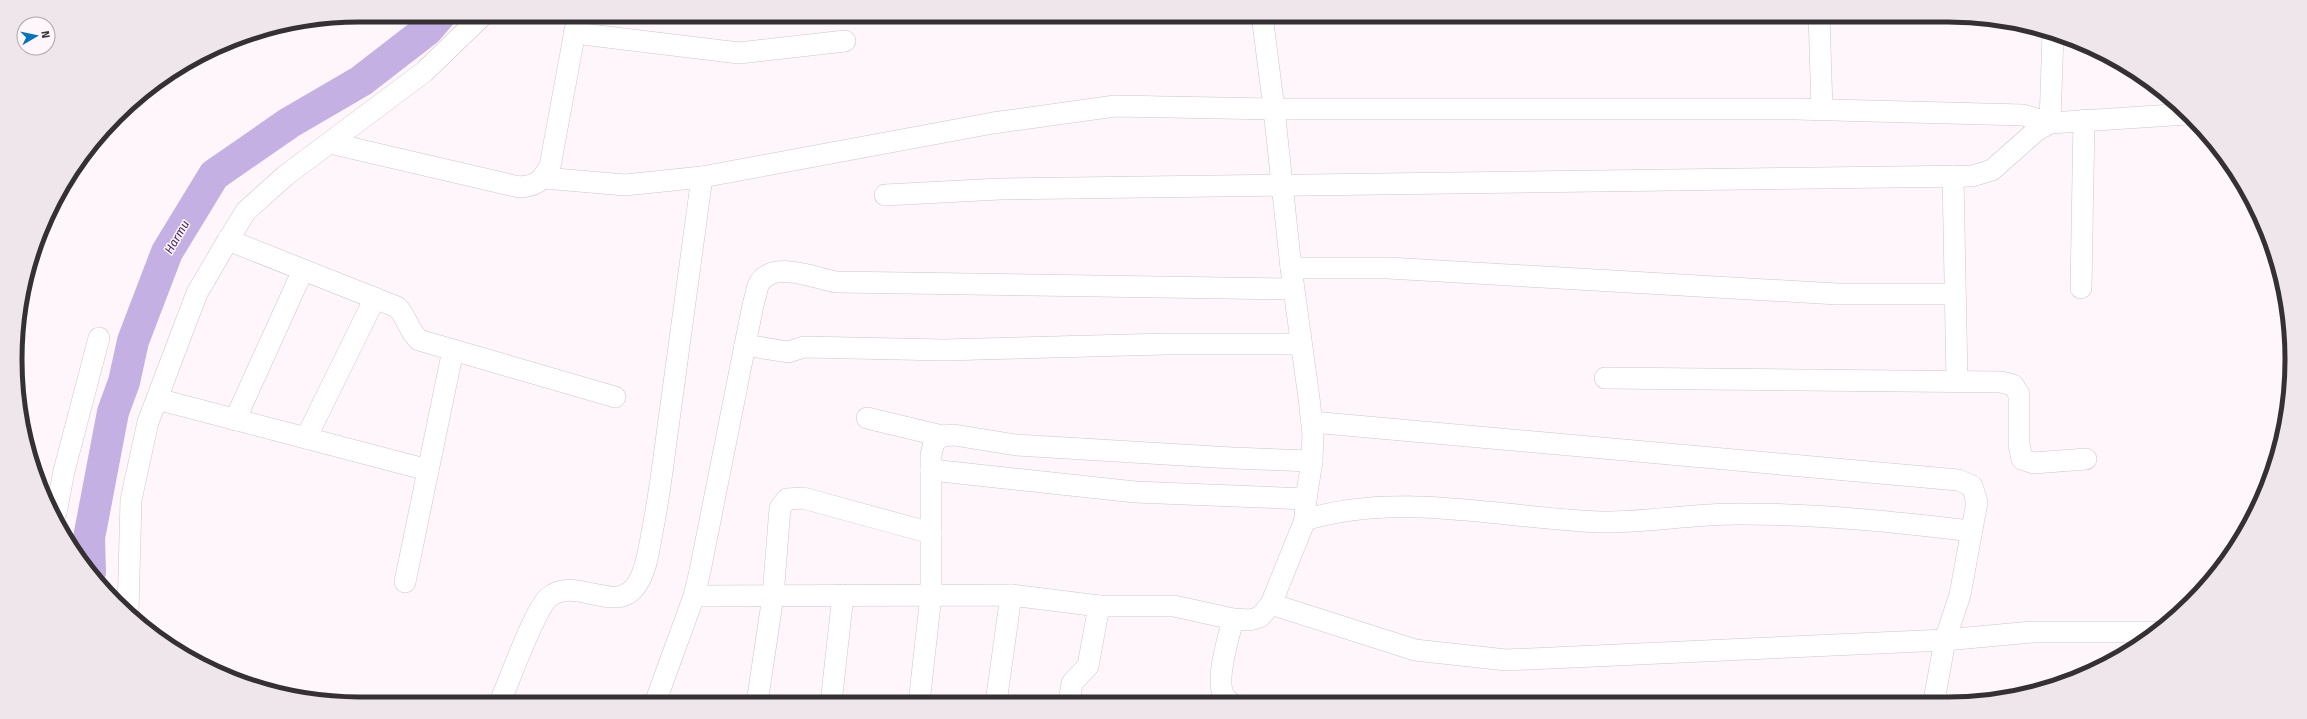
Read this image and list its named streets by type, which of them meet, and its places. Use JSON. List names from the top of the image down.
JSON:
{
  "water": ["Harmu"],
  "north": "right"
}
